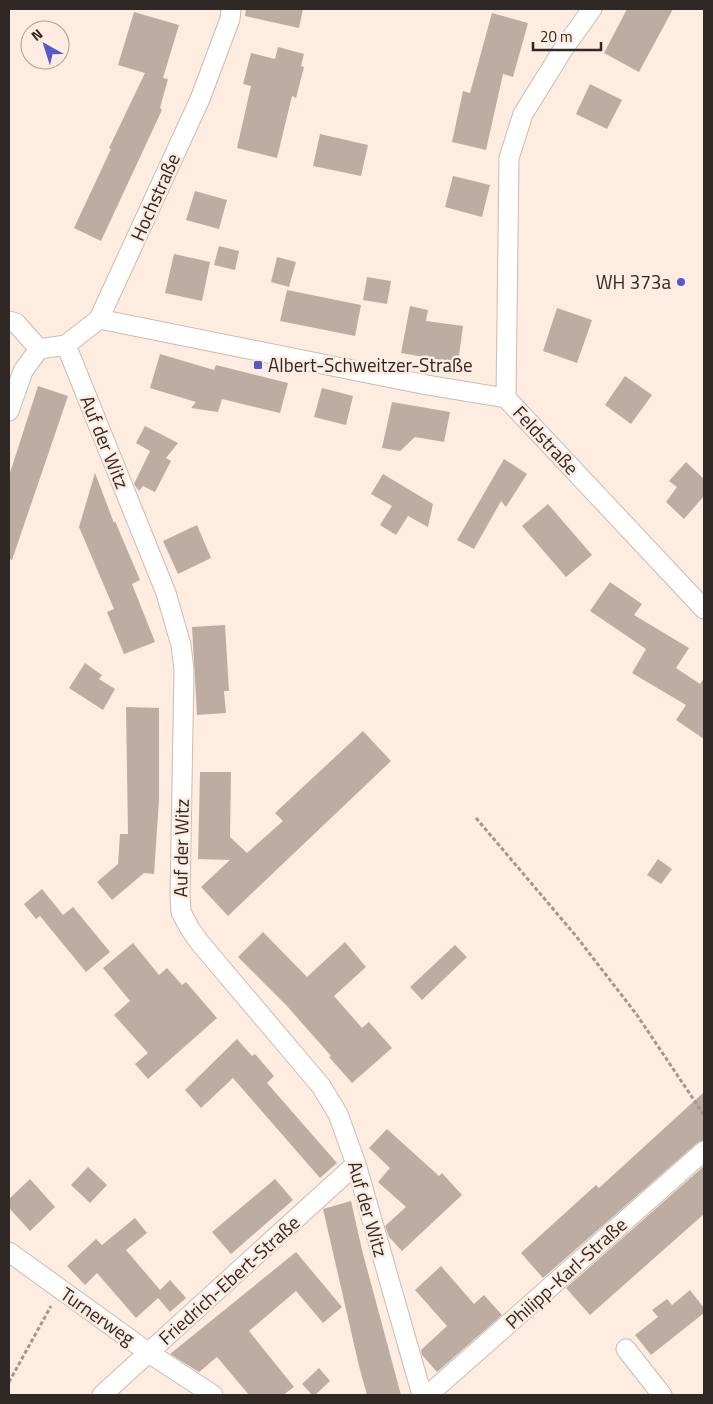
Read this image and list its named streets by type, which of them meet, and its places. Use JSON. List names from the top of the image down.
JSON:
{
  "streets": {
    "street": [
      "Hochstraße",
      "Feldstraße",
      "Auf der Witz",
      "Philipp-Karl-Straße",
      "Friedrich-Ebert-Straße",
      "Turnerweg"
    ]
  },
  "crossings": [
    ["Hochstraße", "Feldstraße"],
    ["Hochstraße", "Auf der Witz"],
    ["Auf der Witz", "Friedrich-Ebert-Straße"],
    ["Friedrich-Ebert-Straße", "Turnerweg"]
  ],
  "places": {
    "other": ["WH 373a"],
    "transit": ["Albert-Schweitzer-Straße"]
  },
  "scale_bar": "20 m",
  "north": "top left"
}
